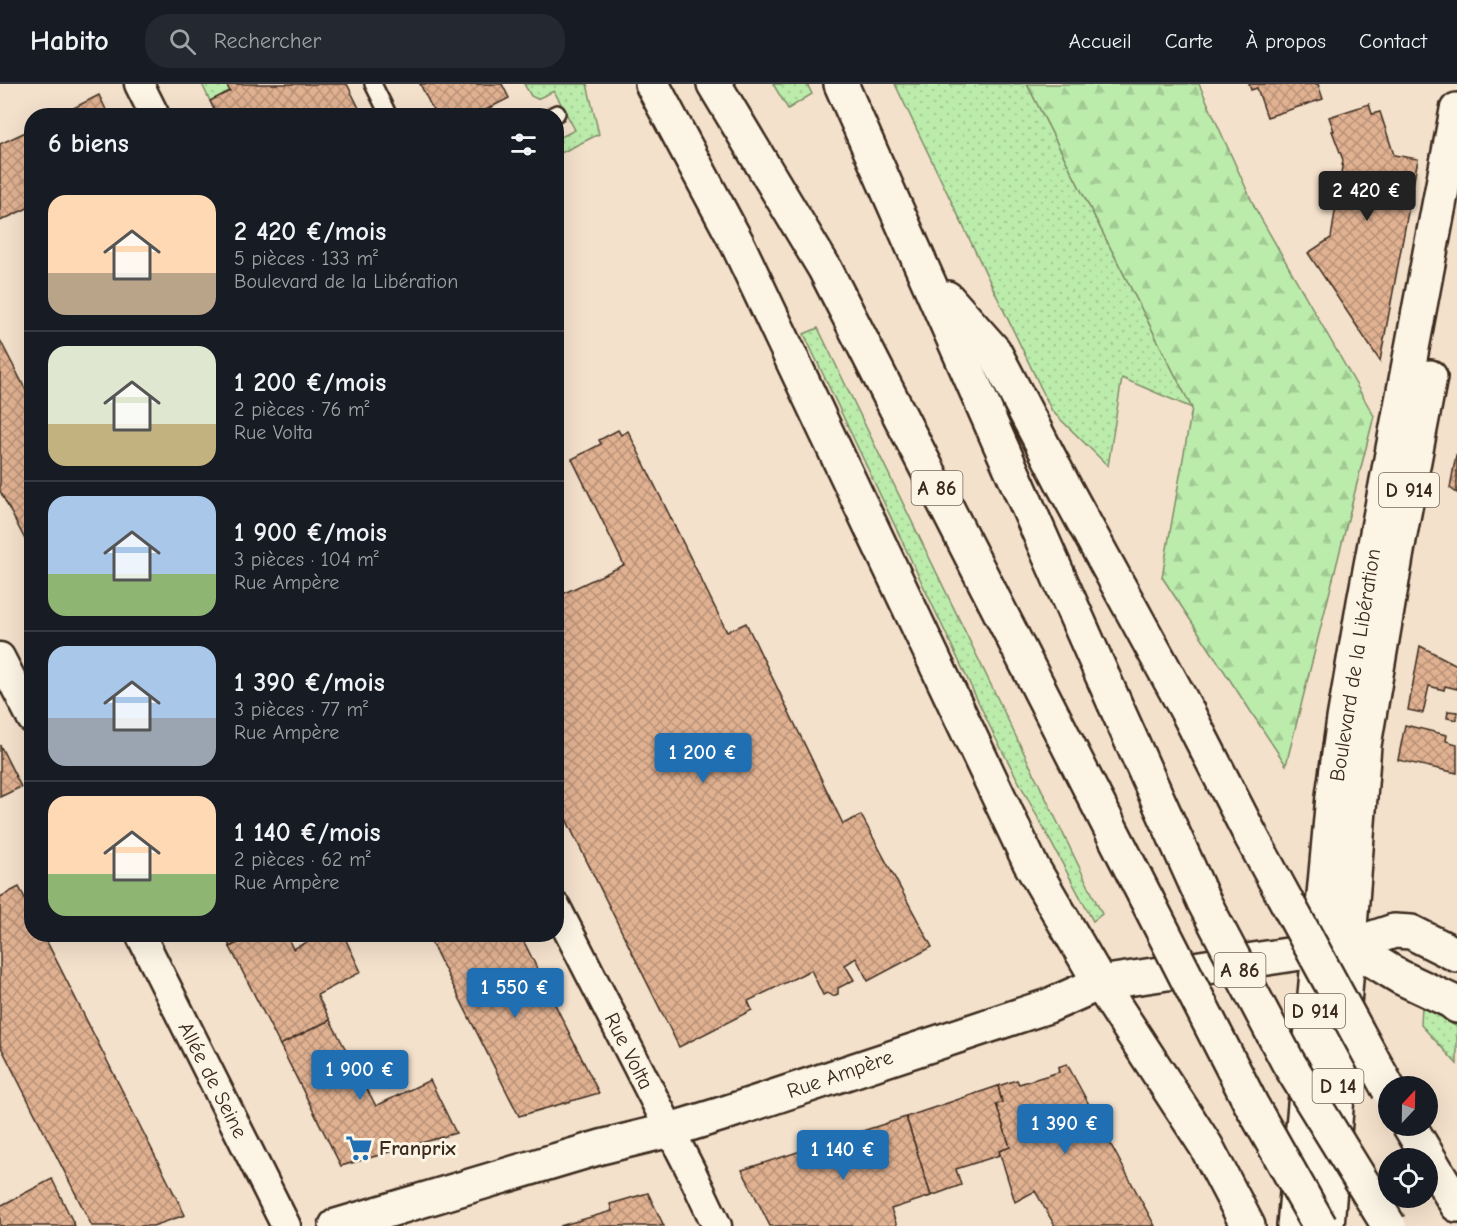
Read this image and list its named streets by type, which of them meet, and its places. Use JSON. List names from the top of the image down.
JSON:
{
  "streets": {
    "main road": [
      "A 86",
      "D 914",
      "Boulevard de la Libération",
      "Rue Ampère",
      "D 14"
    ],
    "street": ["Rue Volta", "Allée de Seine"]
  },
  "crossings": [
    ["Boulevard de la Libération", "Rue Ampère"],
    ["Rue Volta", "Rue Ampère"]
  ],
  "places": {
    "supermarket": ["Franprix"]
  },
  "north": "top",
  "page": {
    "header": "Habito",
    "search": "Rechercher",
    "nav": [
      "Accueil",
      "Carte",
      "À propos",
      "Contact"
    ],
    "heading": "6 biens",
    "price": [
      "2 420 €",
      "1 200 €",
      "1 550 €",
      "1 900 €",
      "1 390 €",
      "1 140 €"
    ],
    "list": [
      {
        "name": "2 420 €/mois",
        "note": "5 pièces · 133 m² · Boulevard de la Libération"
      },
      {
        "name": "1 200 €/mois",
        "note": "2 pièces · 76 m² · Rue Volta"
      },
      {
        "name": "1 900 €/mois",
        "note": "3 pièces · 104 m² · Rue Ampère"
      },
      {
        "name": "1 390 €/mois",
        "note": "3 pièces · 77 m² · Rue Ampère"
      },
      {
        "name": "1 140 €/mois",
        "note": "2 pièces · 62 m² · Rue Ampère"
      }
    ]
  }
}
